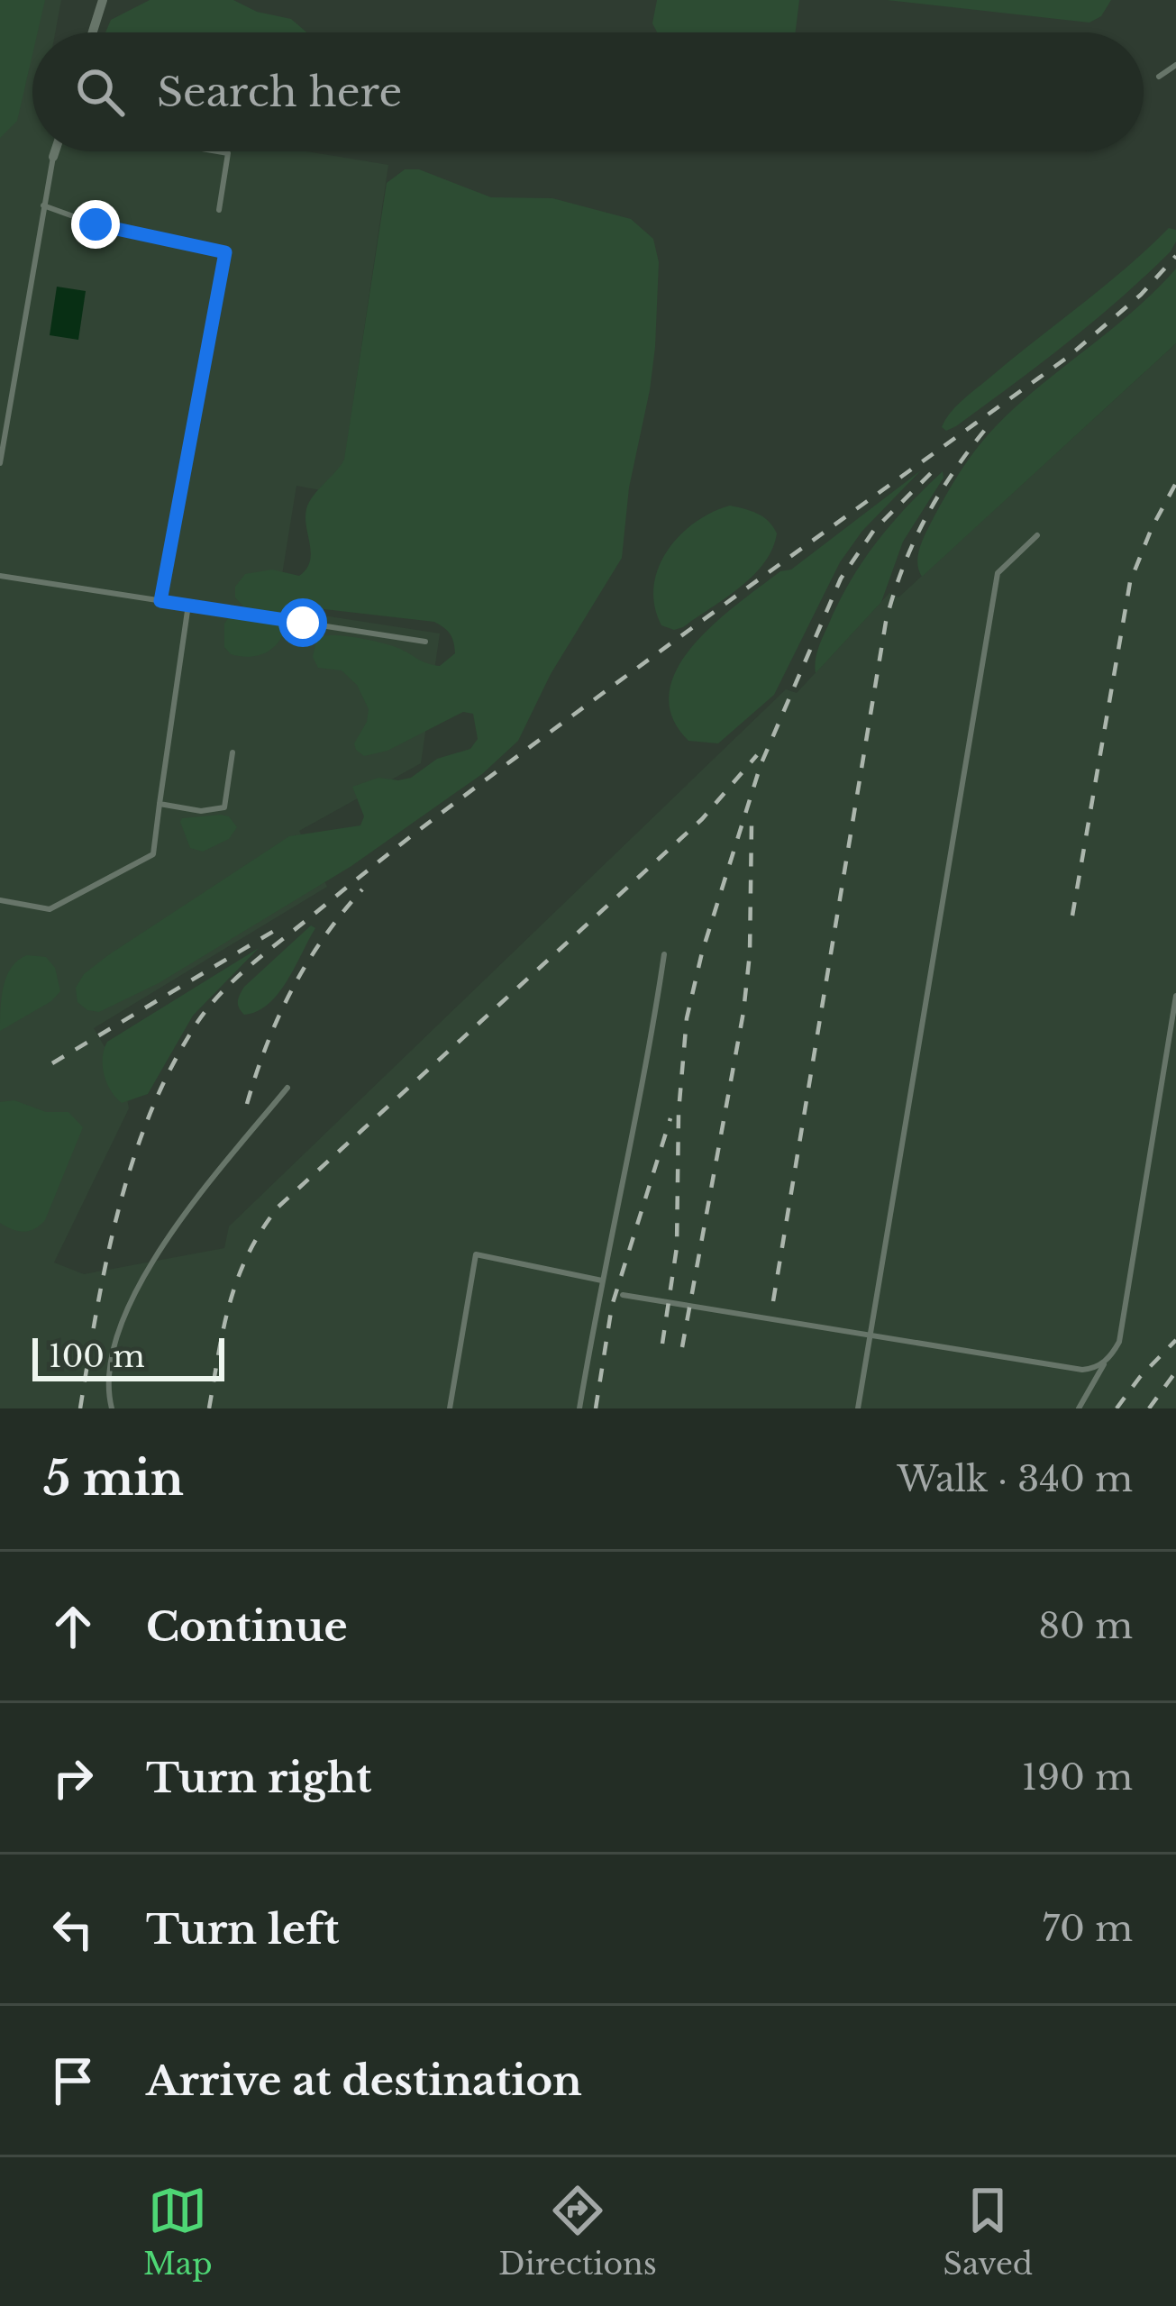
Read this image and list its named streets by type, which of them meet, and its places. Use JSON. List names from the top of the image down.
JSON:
{
  "scale_bar": "100 m",
  "page": {
    "search": "Search here",
    "scale": "100 m",
    "heading": ["5 min", "Walk · 340 m"],
    "list": [
      ["Continue", "80 m"],
      ["Turn right", "190 m"],
      ["Turn left", "70 m"],
      "Arrive at destination"
    ],
    "nav": ["Map", "Directions", "Saved"]
  }
}
